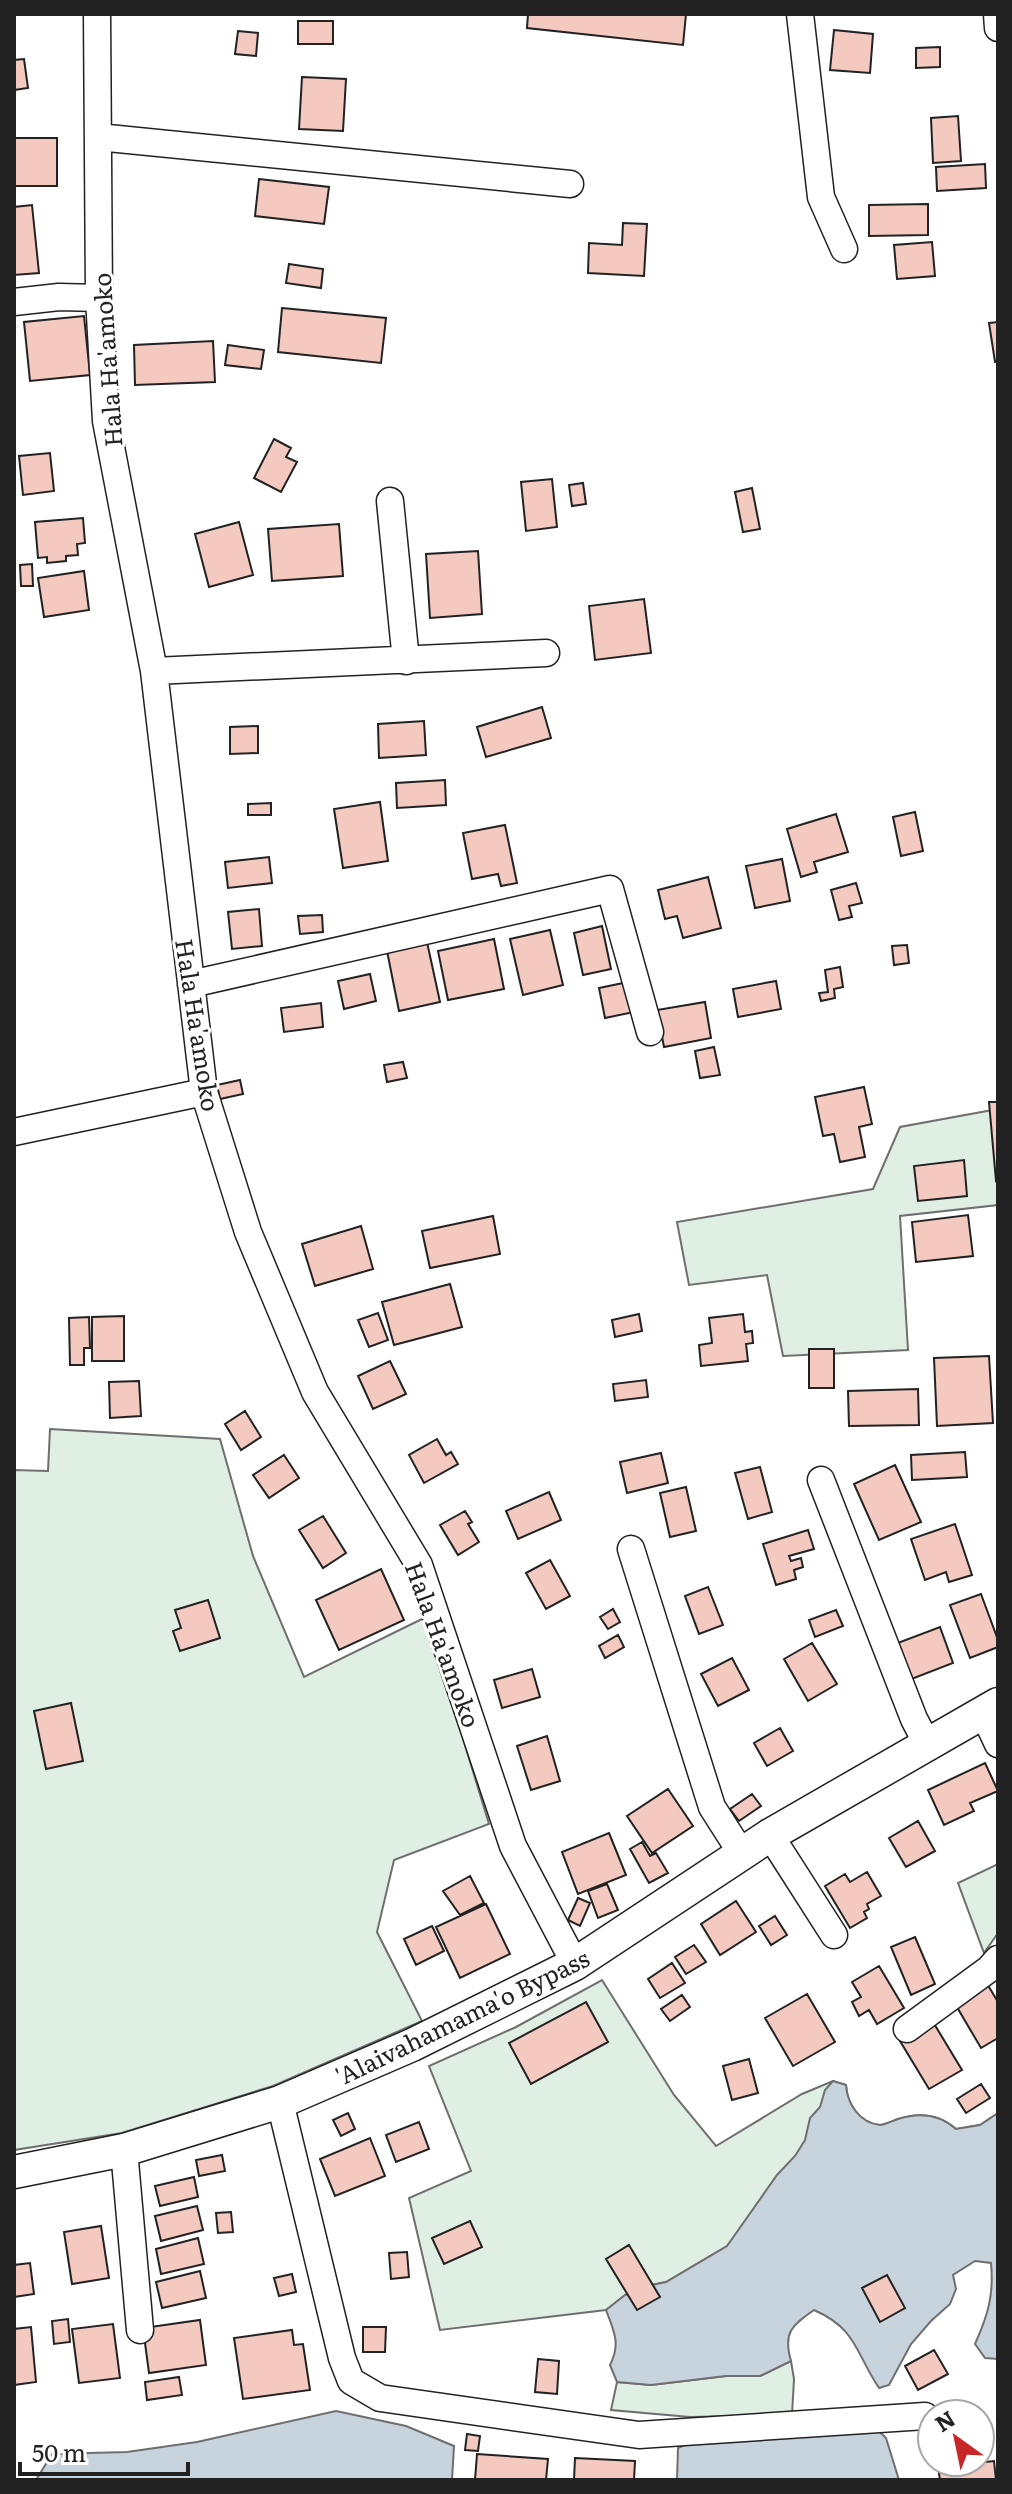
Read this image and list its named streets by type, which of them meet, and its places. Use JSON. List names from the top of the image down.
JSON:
{
  "streets": {
    "main road": ["'Alaivahamama'o Bypass"],
    "street": ["Hala Ha'amoko"]
  },
  "crossings": [
    ["Hala Ha'amoko", "'Alaivahamama'o Bypass"]
  ],
  "scale_bar": "50 m",
  "north": "top left"
}
